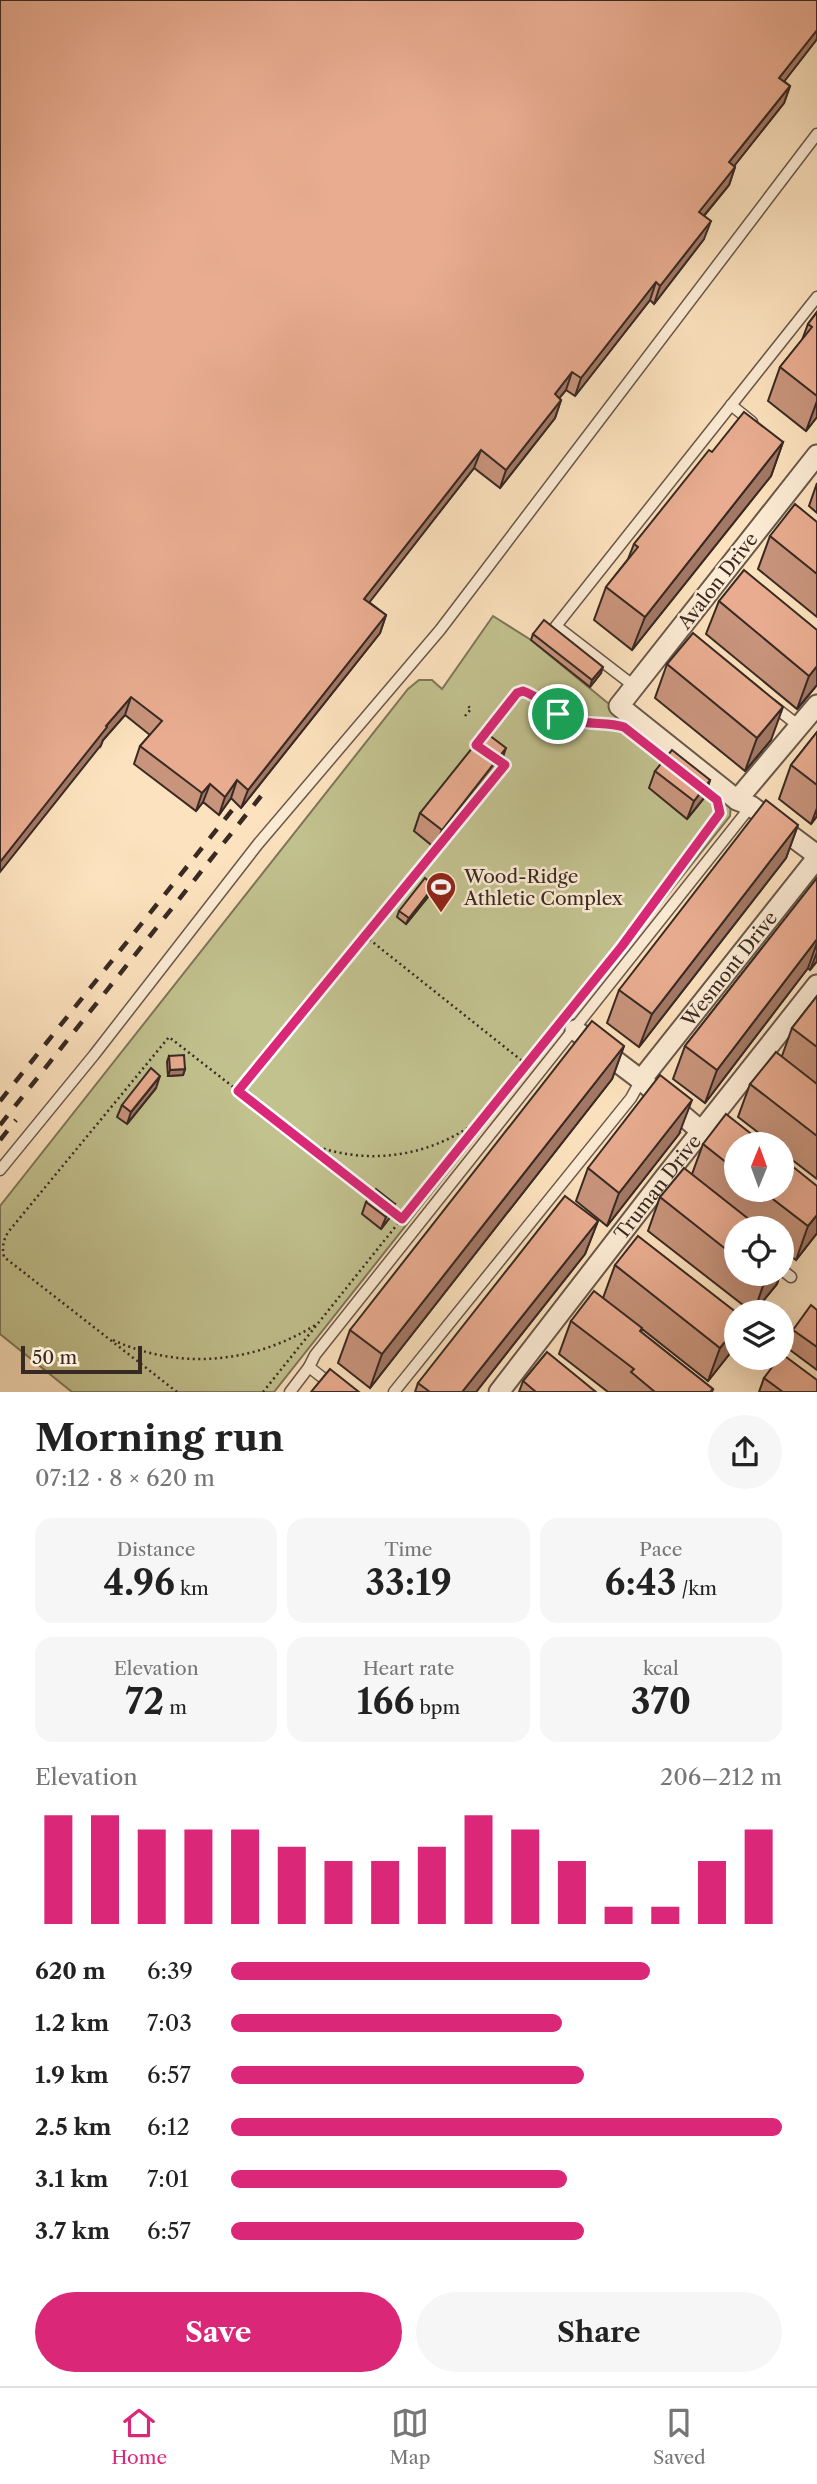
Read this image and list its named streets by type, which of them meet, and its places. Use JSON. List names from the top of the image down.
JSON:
{
  "streets": {
    "street": ["Avalon Drive", "Wesmont Drive", "Truman Drive"]
  },
  "places": {
    "sports": ["Wood-Ridge Athletic Complex"]
  },
  "scale_bar": "50 m",
  "north": "top",
  "page": {
    "scale": "50 m",
    "heading": ["Morning run", "07:12 · 8 × 620 m"],
    "stats": [
      ["Distance", "4.96 km"],
      ["Time", "33:19"],
      ["Pace", "6:43 /km"],
      ["Elevation", "72 m"],
      ["Heart rate", "166 bpm"],
      ["kcal", "370"]
    ],
    "chart": ["Elevation", "206–212 m"],
    "list": [
      {
        "name": "620 m",
        "note": "6:39"
      },
      {
        "name": "1.2 km",
        "note": "7:03"
      },
      {
        "name": "1.9 km",
        "note": "6:57"
      },
      {
        "name": "2.5 km",
        "note": "6:12"
      },
      {
        "name": "3.1 km",
        "note": "7:01"
      },
      {
        "name": "3.7 km",
        "note": "6:57"
      }
    ],
    "buttons": ["Save", "Share"],
    "tabs": ["Home", "Map", "Saved"]
  }
}
